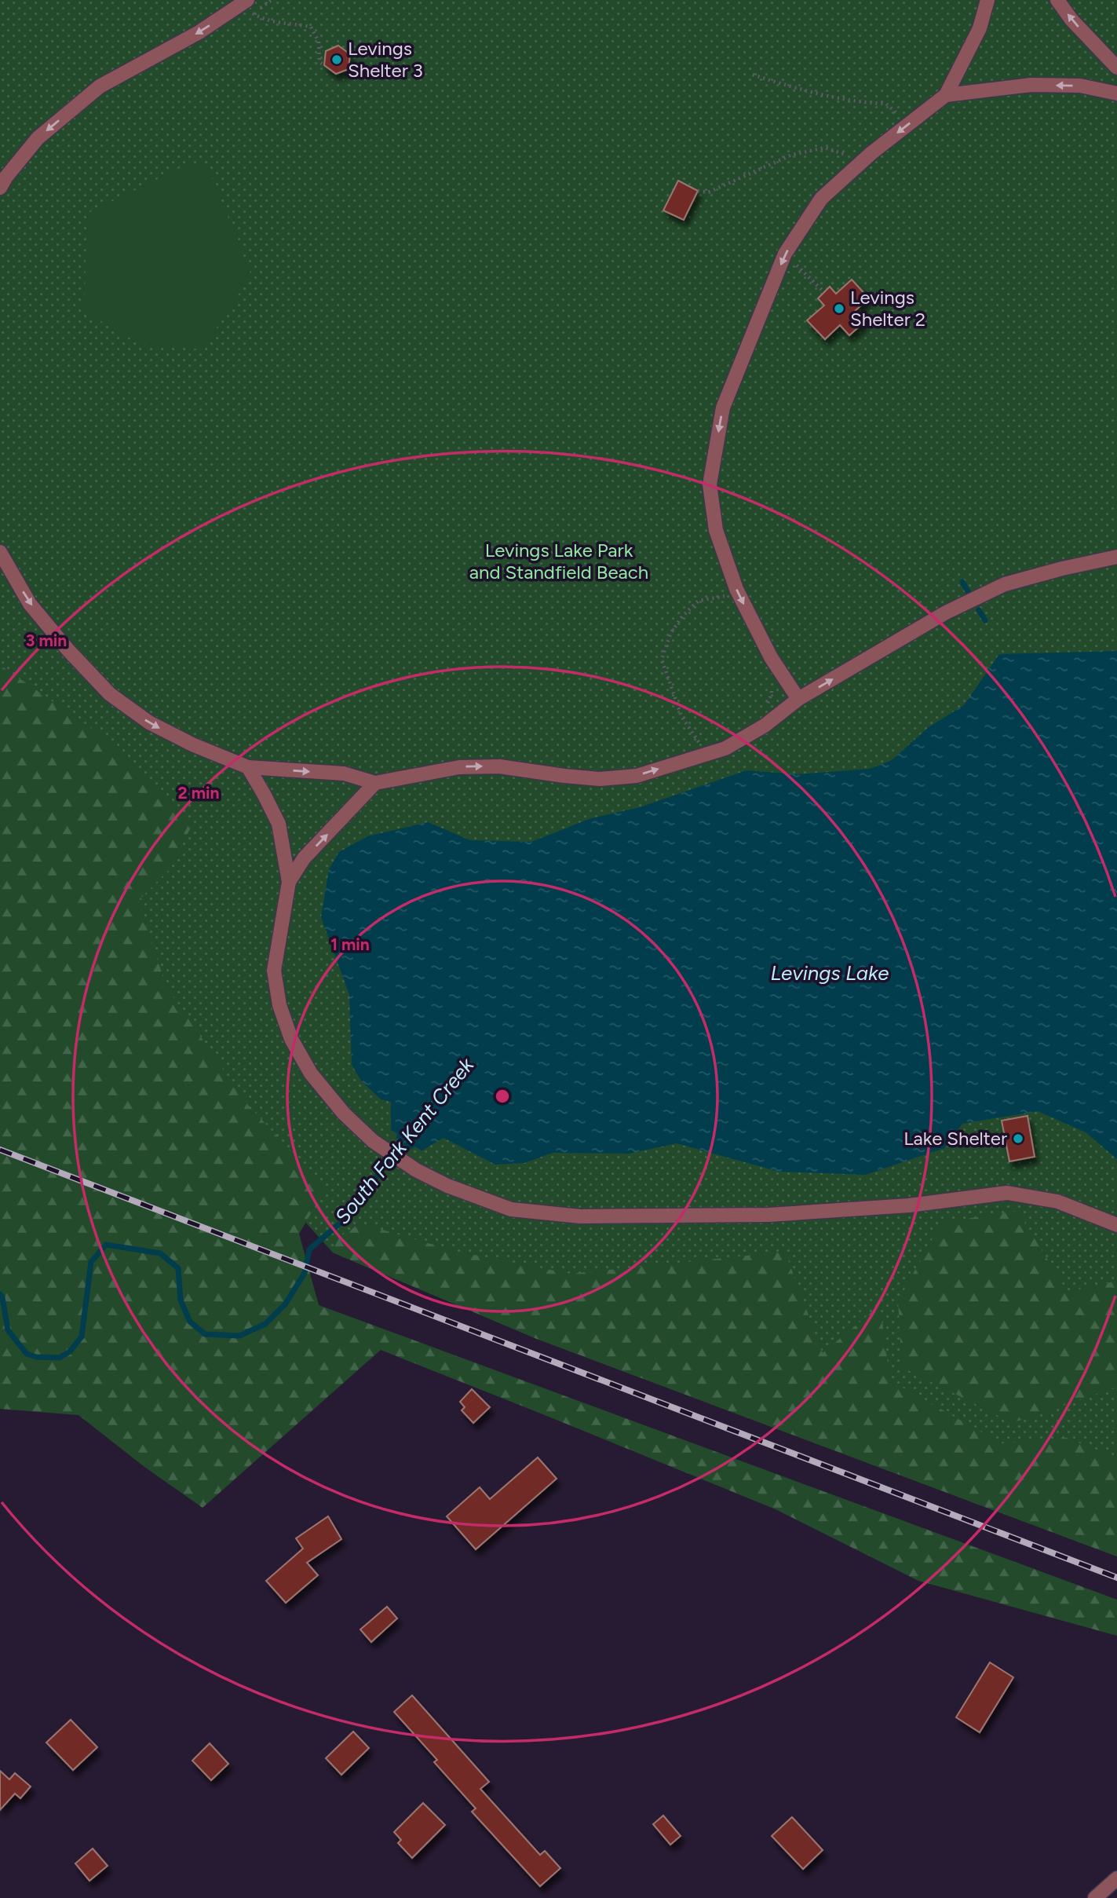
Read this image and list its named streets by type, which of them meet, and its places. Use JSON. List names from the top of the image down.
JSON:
{
  "water": ["Levings Lake", "South Fork Kent Creek"],
  "parks": ["Levings Lake Park and Standfield Beach"],
  "places": ["Levings Shelter 3", "Levings Shelter 2", "Lake Shelter"],
  "rings": ["3 min", "2 min", "1 min"]
}
